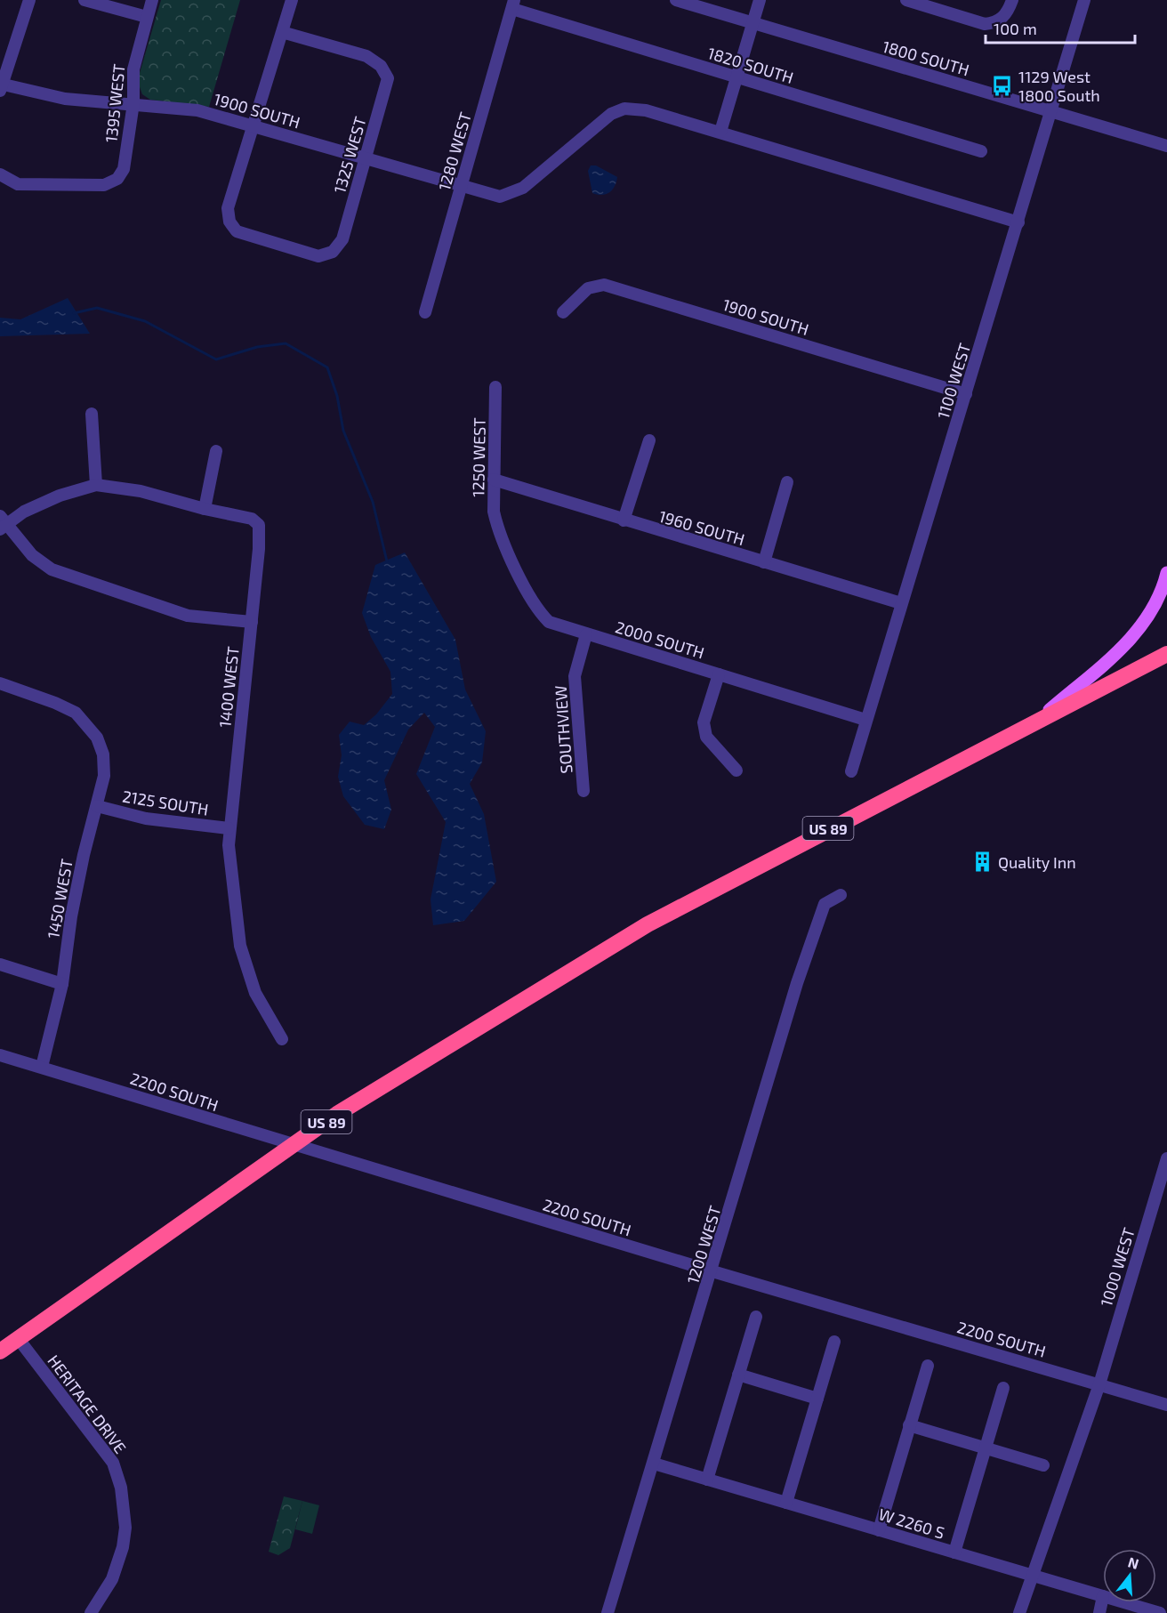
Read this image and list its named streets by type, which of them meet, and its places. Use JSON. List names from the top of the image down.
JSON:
{
  "streets": {
    "highway": ["US 89"],
    "street": [
      "1800 SOUTH",
      "1820 SOUTH",
      "1395 WEST",
      "1900 SOUTH",
      "1280 WEST",
      "1325 WEST",
      "1100 WEST",
      "1250 WEST",
      "1960 SOUTH",
      "2000 SOUTH",
      "1400 WEST",
      "SOUTHVIEW",
      "2125 SOUTH",
      "1450 WEST",
      "2200 SOUTH",
      "1200 WEST",
      "1000 WEST",
      "HERITAGE DRIVE",
      "W 2260 S"
    ]
  },
  "crossings": [
    ["1800 SOUTH", "1100 WEST"],
    ["1820 SOUTH", "1280 WEST"],
    ["1395 WEST", "1900 SOUTH"],
    ["1900 SOUTH", "1280 WEST"],
    ["1900 SOUTH", "1325 WEST"],
    ["1900 SOUTH", "1100 WEST"],
    ["1100 WEST", "1960 SOUTH"],
    ["1100 WEST", "2000 SOUTH"],
    ["1250 WEST", "1960 SOUTH"],
    ["1250 WEST", "2000 SOUTH"],
    ["2000 SOUTH", "SOUTHVIEW"],
    ["1400 WEST", "2125 SOUTH"],
    ["2125 SOUTH", "1450 WEST"],
    ["US 89", "2200 SOUTH"],
    ["US 89", "HERITAGE DRIVE"],
    ["1450 WEST", "2200 SOUTH"],
    ["2200 SOUTH", "1200 WEST"],
    ["2200 SOUTH", "1000 WEST"],
    ["1200 WEST", "W 2260 S"],
    ["1000 WEST", "W 2260 S"]
  ],
  "places": {
    "bus stop": ["1129 West 1800 South"],
    "building": ["Quality Inn"]
  },
  "scale_bar": "100 m",
  "north": "top"
}
